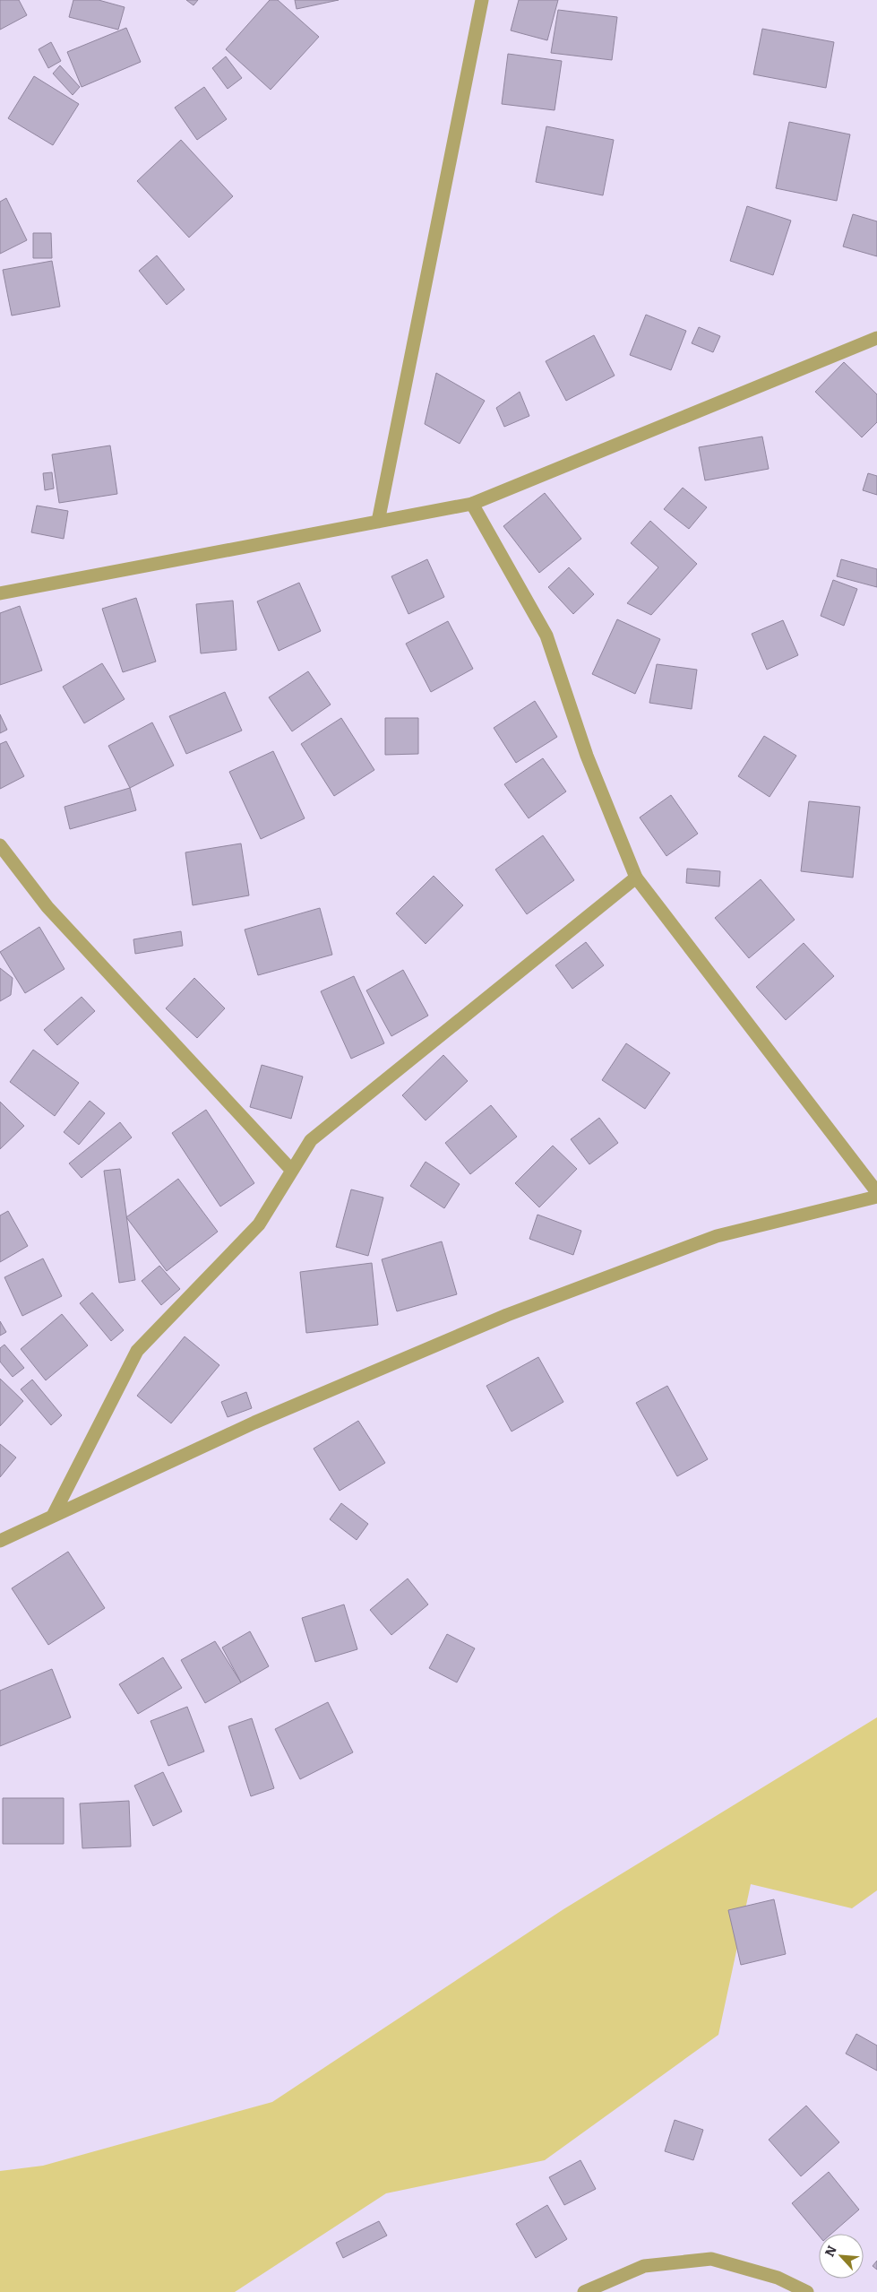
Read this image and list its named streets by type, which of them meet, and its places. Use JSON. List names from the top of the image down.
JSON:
{
  "north": "top left"
}
